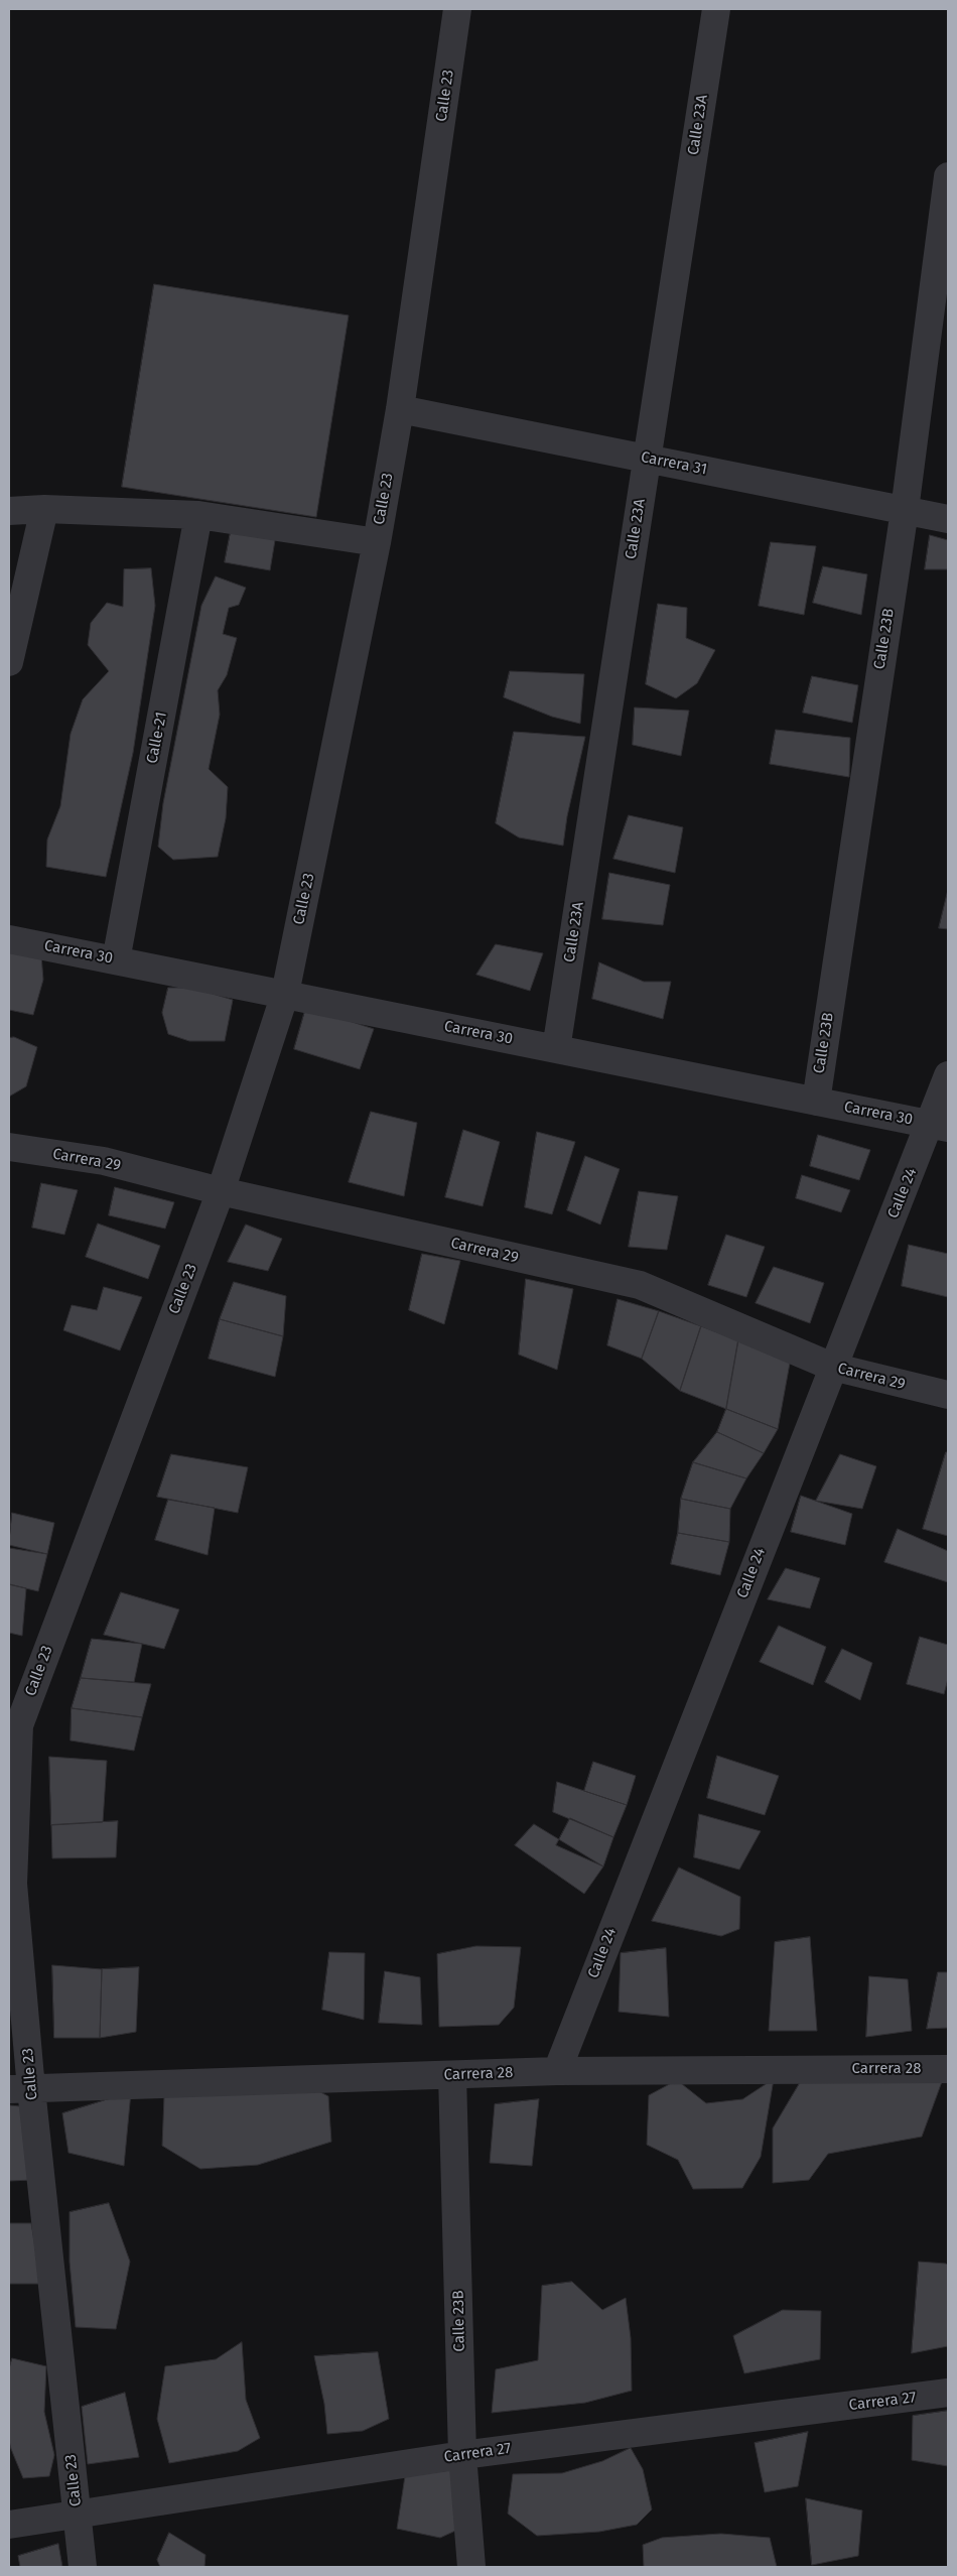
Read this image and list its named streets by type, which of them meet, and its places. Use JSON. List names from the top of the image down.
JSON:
{
  "streets": {
    "street": [
      "Calle 23",
      "Calle 23A",
      "Carrera 31",
      "Calle 23B",
      "Calle-21",
      "Carrera 30",
      "Carrera 29",
      "Calle 24",
      "Carrera 28",
      "Carrera 27"
    ]
  },
  "crossings": [
    ["Calle 23", "Carrera 31"],
    ["Calle 23", "Carrera 30"],
    ["Calle 23", "Carrera 29"],
    ["Calle 23", "Carrera 28"],
    ["Calle 23", "Carrera 27"],
    ["Calle 23A", "Carrera 31"],
    ["Calle 23A", "Carrera 30"],
    ["Carrera 31", "Calle 23B"],
    ["Calle 23B", "Carrera 30"],
    ["Calle 23B", "Carrera 28"],
    ["Calle 23B", "Carrera 27"],
    ["Calle-21", "Carrera 30"],
    ["Carrera 30", "Calle 24"],
    ["Carrera 29", "Calle 24"],
    ["Calle 24", "Carrera 28"]
  ]
}
